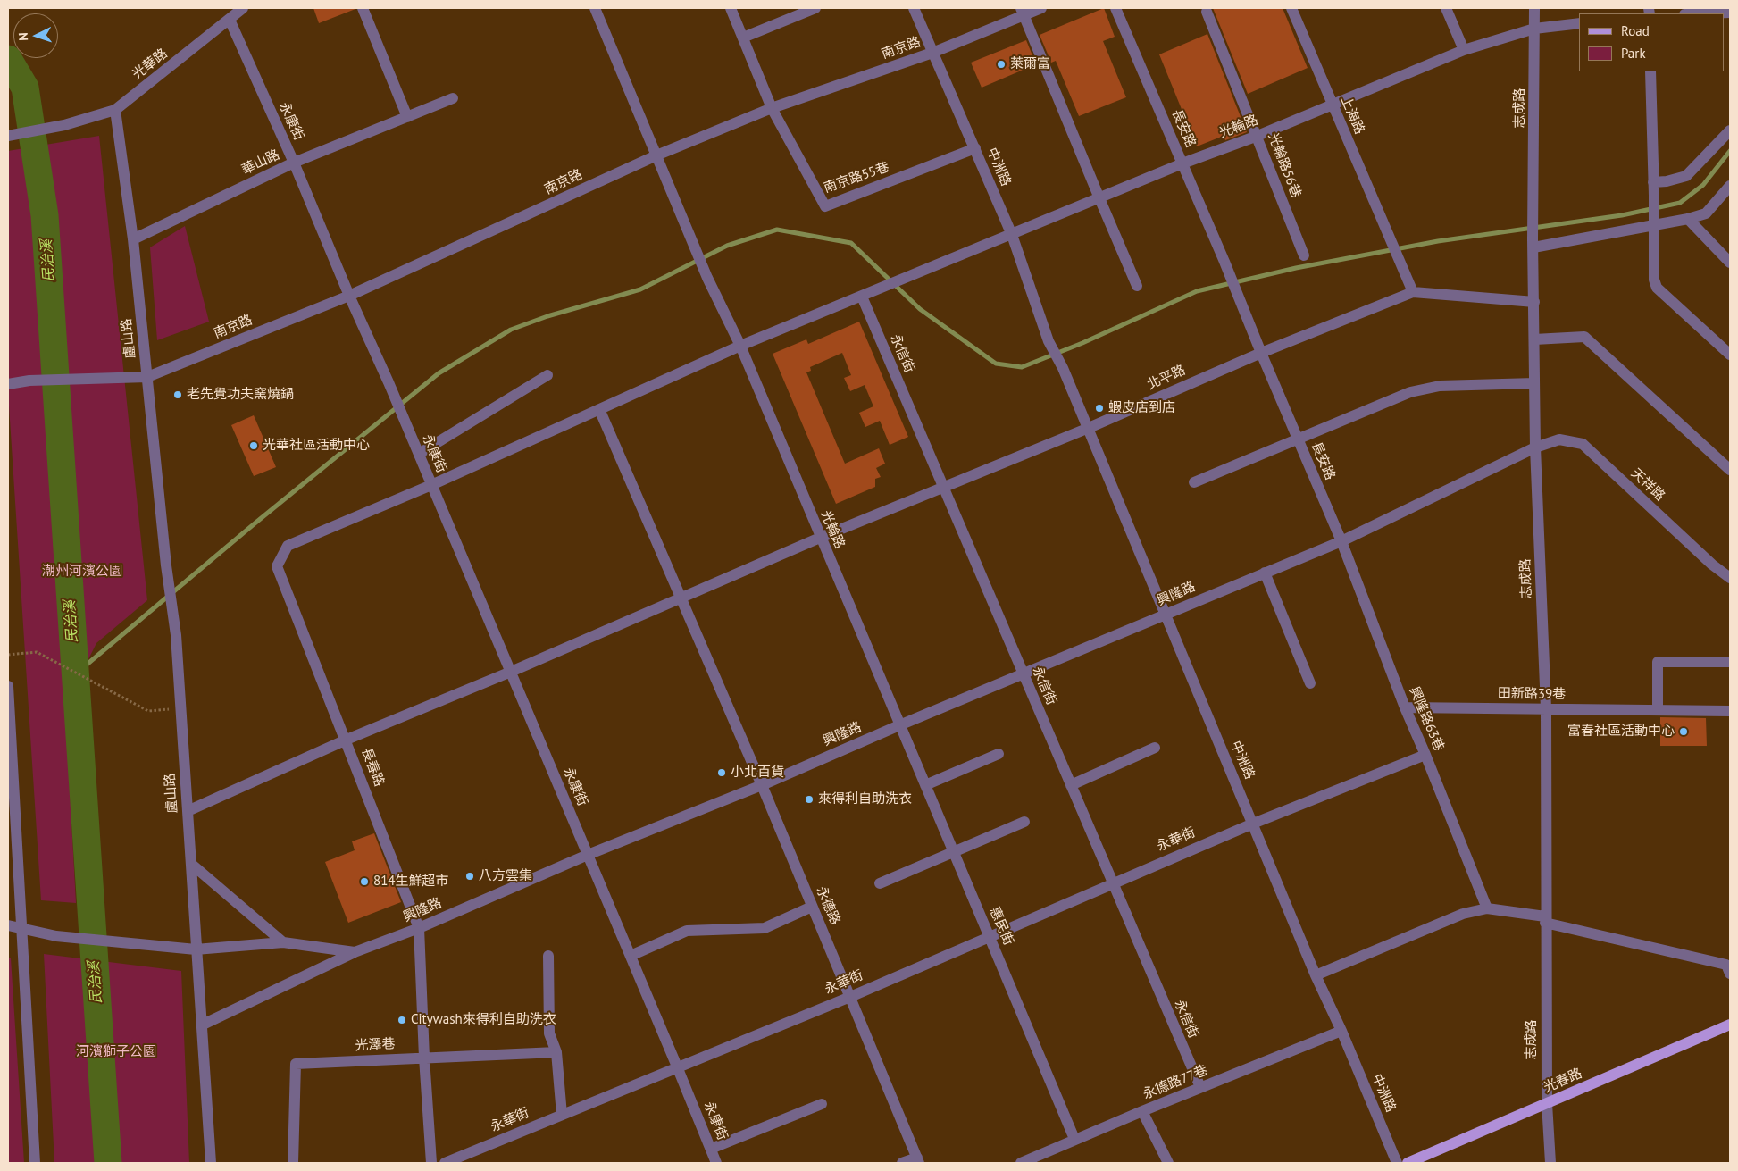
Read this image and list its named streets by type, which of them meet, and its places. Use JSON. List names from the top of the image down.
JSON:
{
  "streets": {
    "main road": ["光春路"],
    "street": [
      "南京路",
      "光華路",
      "志成路",
      "上海路",
      "永康街",
      "光輪路",
      "長安路",
      "華山路",
      "光輪路56巷",
      "中洲路",
      "南京路55巷",
      "盧山路",
      "永信街",
      "北平路",
      "天祥路",
      "興隆路",
      "田新路39巷",
      "興隆路63巷",
      "長春路",
      "永華街",
      "永德路",
      "惠民街",
      "光澤巷",
      "永德路77巷"
    ]
  },
  "crossings": [
    ["南京路", "永康街"],
    ["南京路", "光輪路"],
    ["南京路", "中洲路"],
    ["南京路", "南京路55巷"],
    ["南京路", "盧山路"],
    ["光華路", "永康街"],
    ["光華路", "盧山路"],
    ["志成路", "光輪路"],
    ["志成路", "北平路"],
    ["志成路", "天祥路"],
    ["志成路", "田新路39巷"],
    ["志成路", "光春路"],
    ["上海路", "光輪路"],
    ["上海路", "北平路"],
    ["永康街", "華山路"],
    ["永康街", "北平路"],
    ["永康街", "興隆路"],
    ["永康街", "長春路"],
    ["永康街", "永華街"],
    ["光輪路", "長安路"],
    ["光輪路", "光輪路56巷"],
    ["光輪路", "中洲路"],
    ["光輪路", "永信街"],
    ["光輪路", "北平路"],
    ["光輪路", "興隆路"],
    ["光輪路", "長春路"],
    ["光輪路", "惠民街"],
    ["長安路", "北平路"],
    ["長安路", "天祥路"],
    ["長安路", "興隆路"],
    ["長安路", "興隆路63巷"],
    ["華山路", "盧山路"],
    ["中洲路", "南京路55巷"],
    ["中洲路", "北平路"],
    ["中洲路", "興隆路"],
    ["中洲路", "永華街"],
    ["中洲路", "永德路77巷"],
    ["盧山路", "北平路"],
    ["盧山路", "興隆路"],
    ["永信街", "北平路"],
    ["永信街", "興隆路"],
    ["永信街", "永華街"],
    ["永信街", "永德路77巷"],
    ["北平路", "長春路"],
    ["北平路", "永德路"],
    ["天祥路", "興隆路"],
    ["天祥路", "興隆路63巷"],
    ["興隆路", "興隆路63巷"],
    ["興隆路", "長春路"],
    ["興隆路", "永德路"],
    ["興隆路", "惠民街"],
    ["田新路39巷", "興隆路63巷"],
    ["興隆路63巷", "永華街"],
    ["長春路", "永德路"],
    ["長春路", "光澤巷"],
    ["永華街", "永德路"],
    ["永華街", "惠民街"],
    ["惠民街", "永德路77巷"]
  ],
  "water": ["民治溪"],
  "parks": ["潮州河濱公園", "河濱獅子公園"],
  "places": [
    "萊爾富",
    "老先覺功夫窯燒鍋",
    "蝦皮店到店",
    "光華社區活動中心",
    "富春社區活動中心",
    "小北百貨",
    "來得利自助洗衣",
    "八方雲集",
    "814生鮮超市",
    "Citywash來得利自助洗衣"
  ],
  "legend": ["Road", "Park"],
  "north": "left"
}
